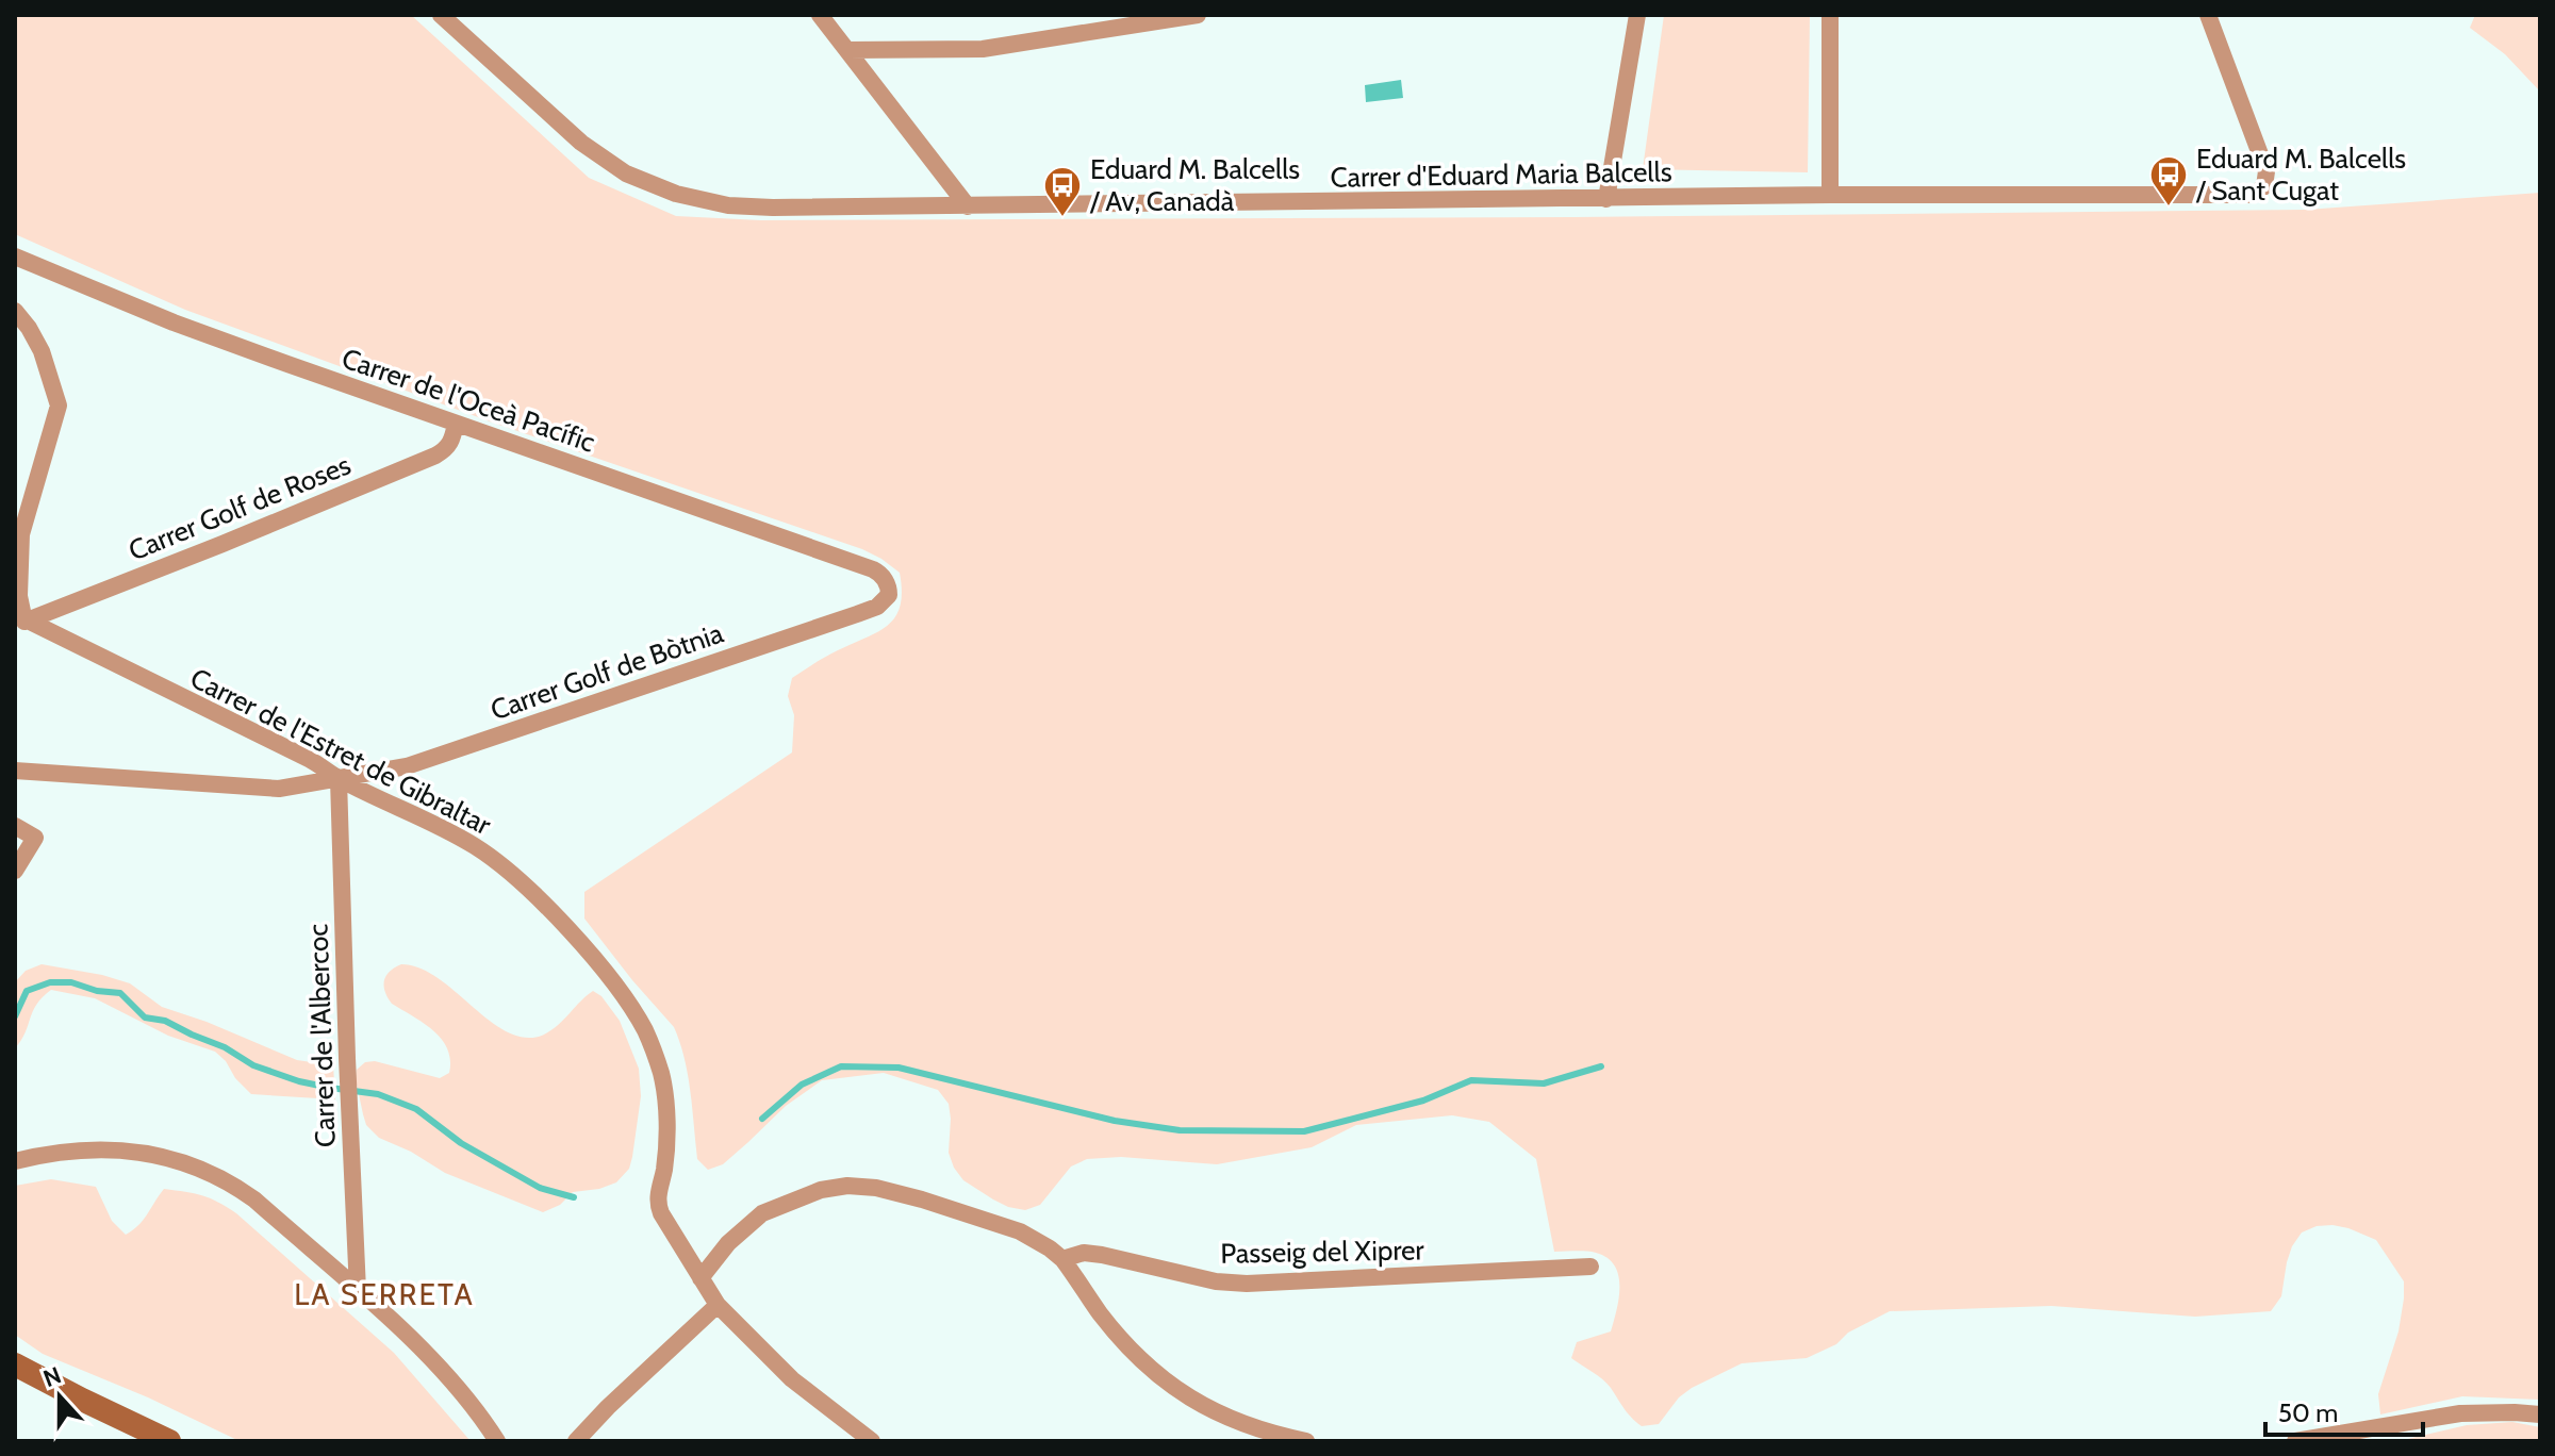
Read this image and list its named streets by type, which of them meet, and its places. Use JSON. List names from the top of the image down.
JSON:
{
  "streets": {
    "street": [
      "Carrer d'Eduard Maria Balcells",
      "Carrer de l'Oceà Pacífic",
      "Carrer Golf de Roses",
      "Carrer Golf de Bòtnia",
      "Carrer de l'Estret de Gibraltar",
      "Carrer de l'Albercoc",
      "Passeig del Xiprer"
    ]
  },
  "crossings": [
    ["Carrer de l'Oceà Pacífic", "Carrer Golf de Roses"],
    ["Carrer de l'Oceà Pacífic", "Carrer Golf de Bòtnia"],
    ["Carrer Golf de Roses", "Carrer de l'Estret de Gibraltar"],
    ["Carrer Golf de Bòtnia", "Carrer de l'Estret de Gibraltar"],
    ["Carrer Golf de Bòtnia", "Carrer de l'Albercoc"],
    ["Carrer de l'Estret de Gibraltar", "Carrer de l'Albercoc"]
  ],
  "districts": ["LA SERRETA"],
  "places": {
    "bus stop": ["Eduard M. Balcells / Sant Cugat", "Eduard M. Balcells / Av, Canadà"]
  },
  "scale_bar": "50 m",
  "north": "top"
}
